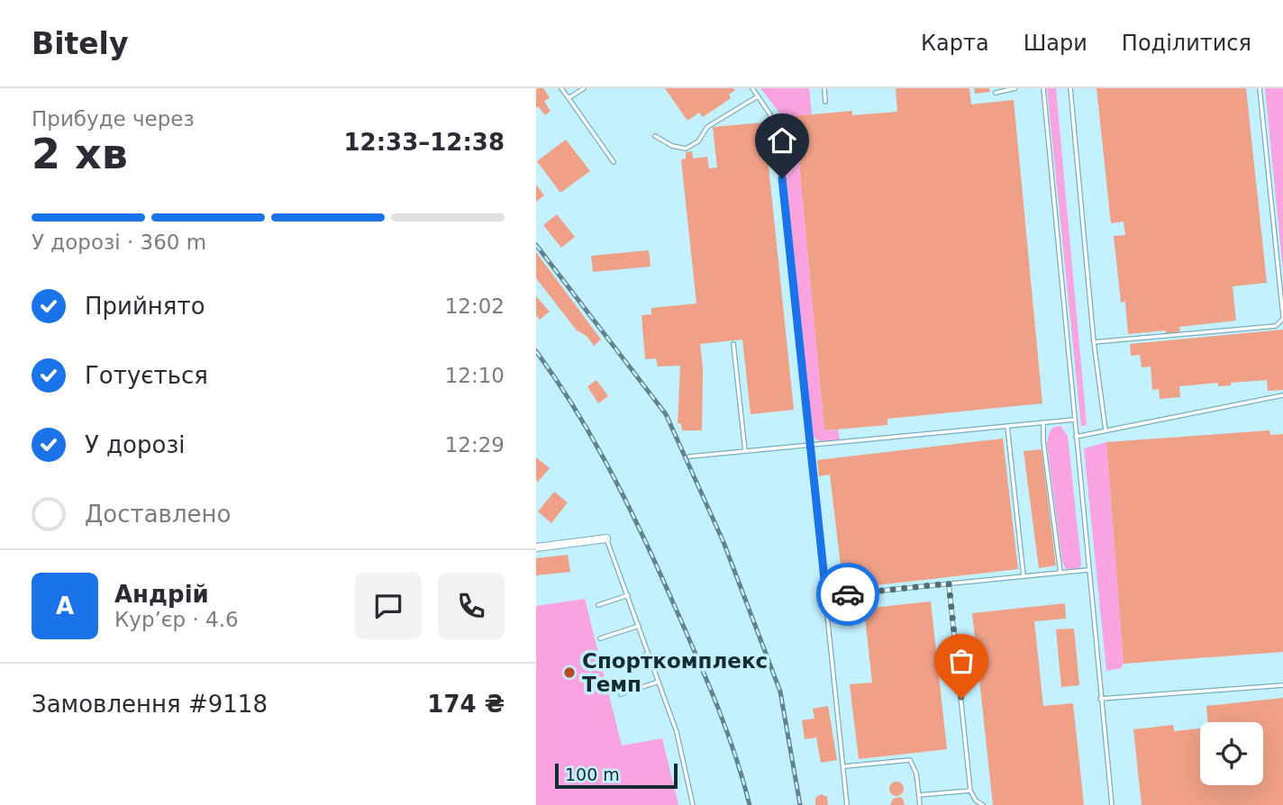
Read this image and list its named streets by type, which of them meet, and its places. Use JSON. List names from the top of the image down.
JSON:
{
  "places": ["Спорткомплекс Темп"],
  "scale_bar": "100 m",
  "page": {
    "header": "Bitely",
    "nav": ["Карта", "Шари", "Поділитися"],
    "heading": ["2 хв", "Прибуде через", "12:33–12:38"],
    "panel": [
      "Андрій",
      "Кур’єр · 4.6",
      "Замовлення #9118",
      "174 ₴"
    ],
    "bar": "У дорозі · 360 m",
    "list": [
      ["Прийнято", "12:02"],
      ["Готується", "12:10"],
      ["У дорозі", "12:29"],
      "Доставлено"
    ],
    "round": "А",
    "scale": "100 m"
  }
}
